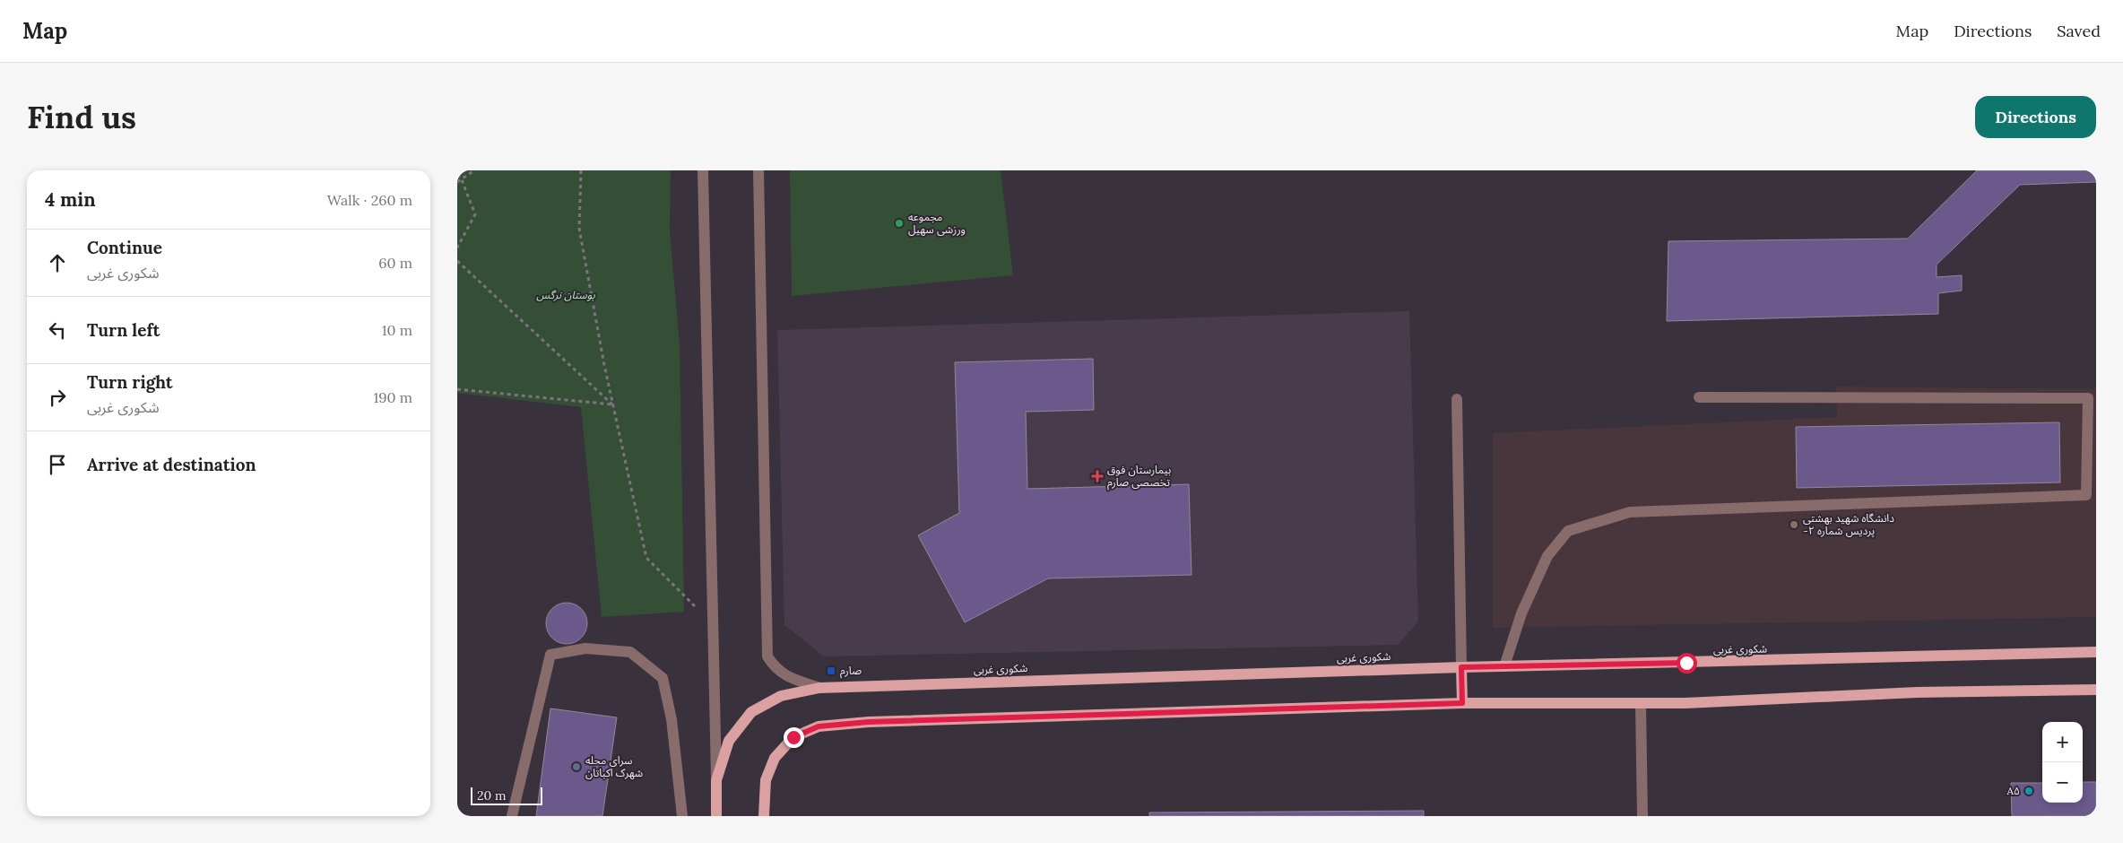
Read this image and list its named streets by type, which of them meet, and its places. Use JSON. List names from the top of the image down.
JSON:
{
  "streets": {
    "main road": ["شکوری غربی"]
  },
  "parks": ["بوستان نرگس"],
  "places": {
    "other": [
      "مجموعه ورزشی سهیل",
      "دانشگاه شهید بهشتی -پردیس شماره ۲",
      "سرای محله شهرک اکباتان",
      "A۵"
    ],
    "health": ["بیمارستان فوق تخصصی صارم"],
    "transit": ["صارم"]
  },
  "scale_bar": "20 m",
  "page": {
    "header": "Map",
    "nav": ["Map", "Directions", "Saved"],
    "buttons": "Directions",
    "title": "Find us",
    "heading": ["4 min", "Walk · 260 m"],
    "list": [
      ["Continue", "شکوری غربی", "60 m"],
      ["Turn left", "10 m"],
      ["Turn right", "شکوری غربی", "190 m"],
      "Arrive at destination"
    ],
    "map_buttons": ["+", "−"],
    "scale": "20 m"
  }
}
